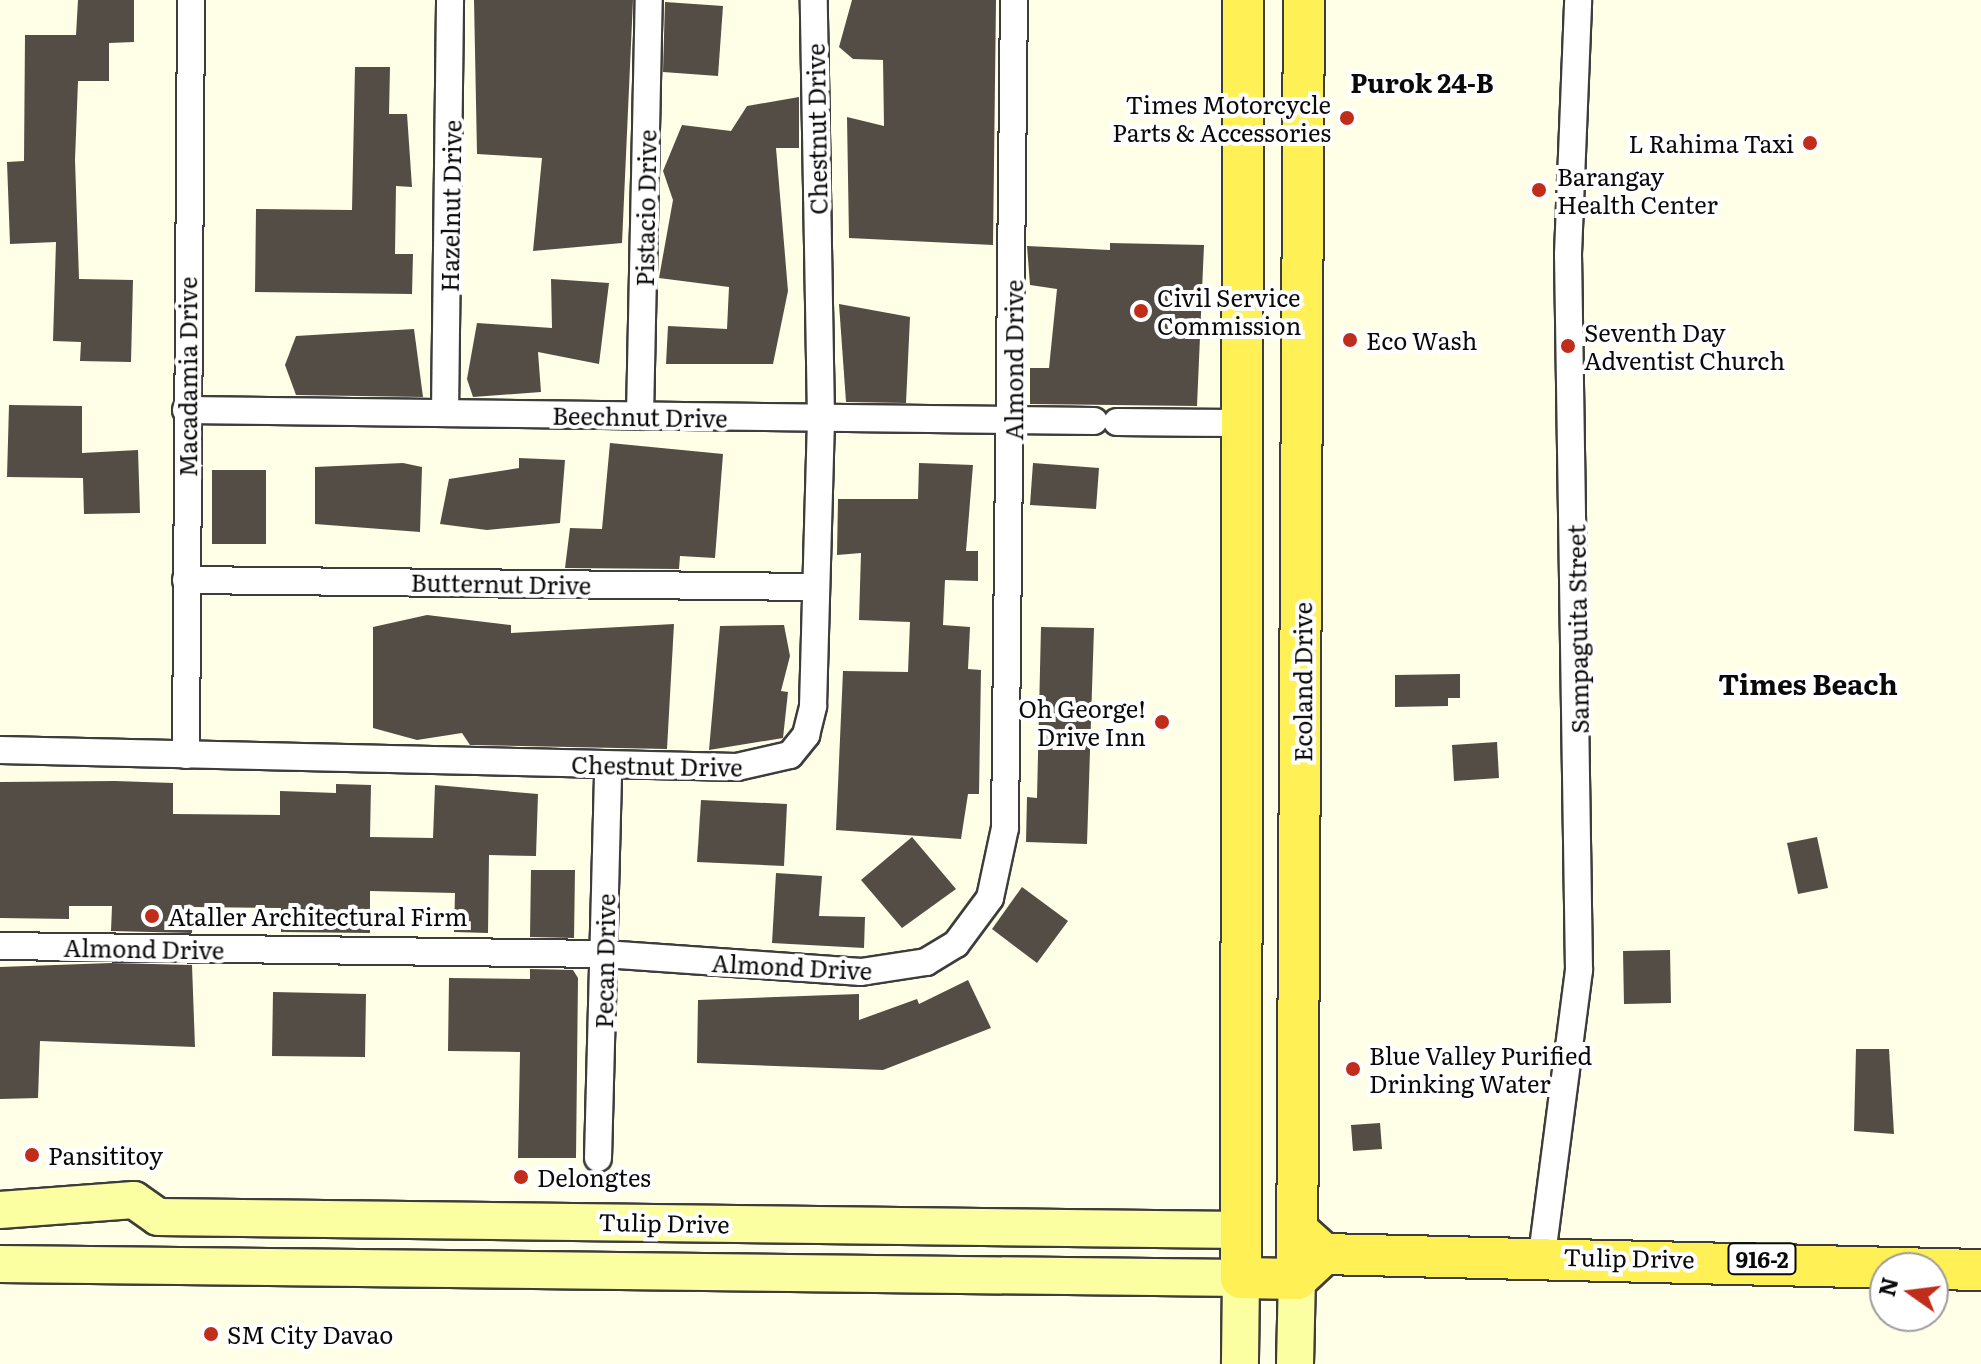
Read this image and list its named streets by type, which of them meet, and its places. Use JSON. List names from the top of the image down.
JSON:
{
  "streets": {
    "main road": ["Ecoland Drive", "Tulip Drive", "916-2"],
    "street": [
      "Chestnut Drive",
      "Hazelnut Drive",
      "Pistacio Drive",
      "Almond Drive",
      "Macadamia Drive",
      "Beechnut Drive",
      "Butternut Drive",
      "Sampaguita Street",
      "Pecan Drive"
    ]
  },
  "crossings": [
    ["Chestnut Drive", "Macadamia Drive"],
    ["Chestnut Drive", "Beechnut Drive"],
    ["Chestnut Drive", "Butternut Drive"],
    ["Chestnut Drive", "Pecan Drive"],
    ["Hazelnut Drive", "Beechnut Drive"],
    ["Pistacio Drive", "Beechnut Drive"],
    ["Almond Drive", "Beechnut Drive"],
    ["Almond Drive", "Pecan Drive"],
    ["Macadamia Drive", "Beechnut Drive"],
    ["Macadamia Drive", "Butternut Drive"],
    ["Sampaguita Street", "Tulip Drive"],
    ["Ecoland Drive", "Tulip Drive"]
  ],
  "districts": ["Purok 24-B", "Times Beach"],
  "places": [
    "Times Motorcycle Parts & Accessories",
    "L Rahima Taxi",
    "Barangay Health Center",
    "Civil Service Commission",
    "Eco Wash",
    "Seventh Day Adventist Church",
    "Oh George! Drive Inn",
    "Ataller Architectural Firm",
    "Blue Valley Purified Drinking Water",
    "Pansititoy",
    "Delongtes",
    "SM City Davao"
  ],
  "north": "left"
}
